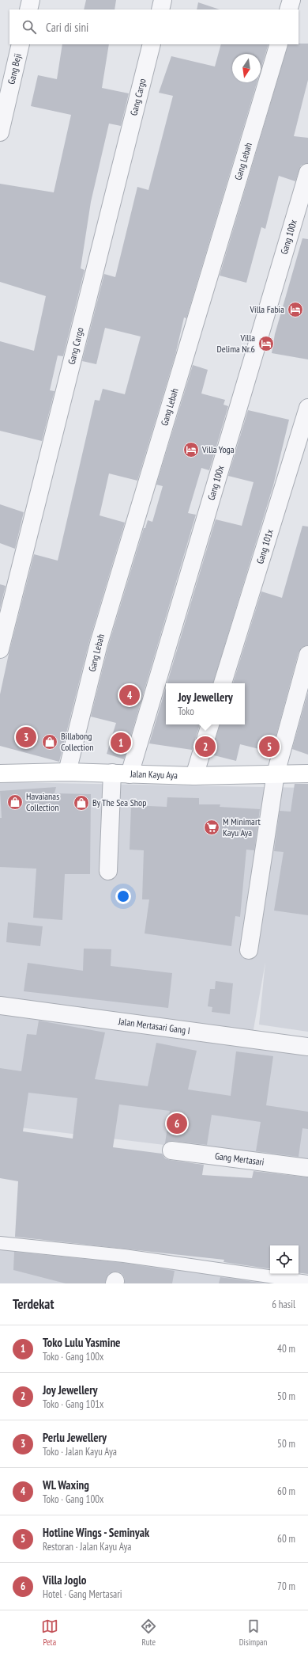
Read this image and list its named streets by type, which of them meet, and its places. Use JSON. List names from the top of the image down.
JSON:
{
  "streets": {
    "main road": ["Jalan Kayu Aya"],
    "street": [
      "Gang Beji",
      "Gang Cargo",
      "Gang Lebah",
      "Gang 100x",
      "Gang 101x",
      "Jalan Mertasari Gang I",
      "Gang Mertasari"
    ]
  },
  "crossings": [
    ["Gang Lebah", "Jalan Kayu Aya"],
    ["Gang 100x", "Jalan Kayu Aya"]
  ],
  "places": {
    "hotel": ["Villa Fabia", "Villa Delima Nr.6", "Villa Yoga"],
    "shop": ["Billabong Collection", "Havaianas Collection", "By The Sea Shop"],
    "supermarket": ["M Minimart Kayu Aya"]
  },
  "north": "bottom",
  "page": {
    "search": "Cari di sini",
    "popup": ["Joy Jewellery", "Toko"],
    "pins": [
      "4",
      "3",
      "1",
      "2",
      "5",
      "6"
    ],
    "heading": ["Terdekat", "6 hasil"],
    "list": [
      {
        "mark": "1",
        "name": "Toko Lulu Yasmine",
        "note": "Toko · Gang 100x",
        "value": "40 m"
      },
      {
        "mark": "2",
        "name": "Joy Jewellery",
        "note": "Toko · Gang 101x",
        "value": "50 m"
      },
      {
        "mark": "3",
        "name": "Perlu Jewellery",
        "note": "Toko · Jalan Kayu Aya",
        "value": "50 m"
      },
      {
        "mark": "4",
        "name": "WL Waxing",
        "note": "Toko · Gang 100x",
        "value": "60 m"
      },
      {
        "mark": "5",
        "name": "Hotline Wings - Seminyak",
        "note": "Restoran · Jalan Kayu Aya",
        "value": "60 m"
      },
      {
        "mark": "6",
        "name": "Villa Joglo",
        "note": "Hotel · Gang Mertasari",
        "value": "70 m"
      }
    ],
    "nav": ["Peta", "Rute", "Disimpan"]
  }
}
